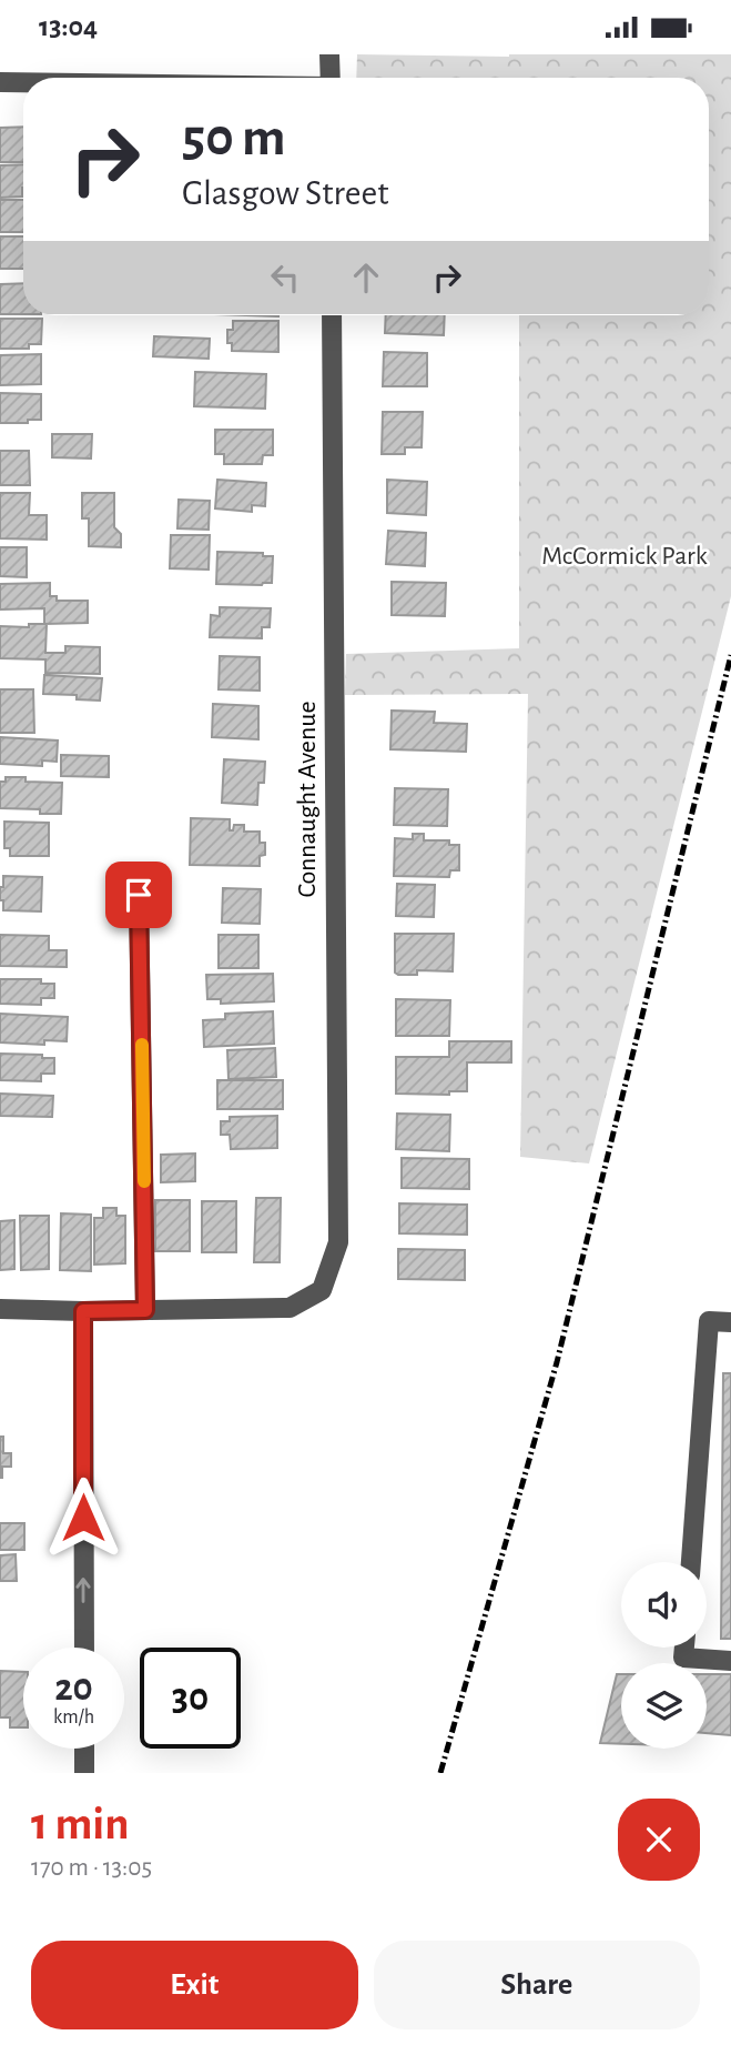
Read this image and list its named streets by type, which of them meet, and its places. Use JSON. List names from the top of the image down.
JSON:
{
  "streets": {
    "street": ["Connaught Avenue"]
  },
  "parks": ["McCormick Park"],
  "page": {
    "status": "13:04",
    "turn": ["50 m", "Glasgow Street"],
    "speed": "20 km/h",
    "limit": "30",
    "heading": ["1 min", "170 m · 13:05"],
    "buttons": ["Exit", "Share"]
  }
}
